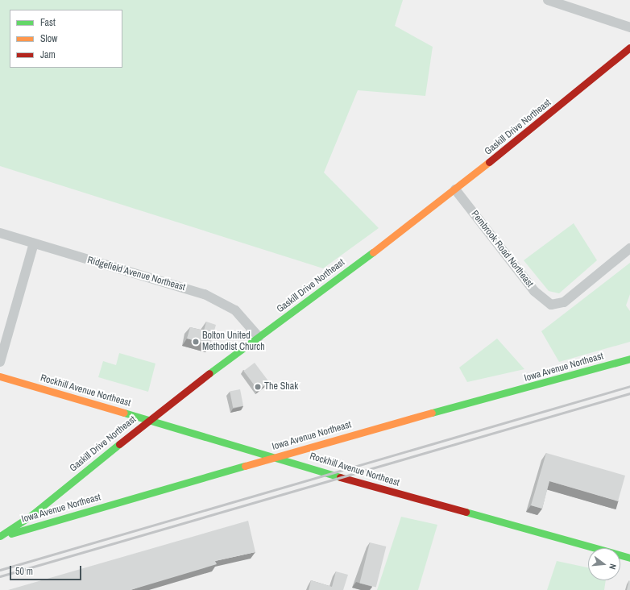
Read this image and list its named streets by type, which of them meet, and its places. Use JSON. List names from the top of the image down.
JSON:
{
  "streets": {
    "main road": ["Gaskill Drive Northeast", "Iowa Avenue Northeast", "Rockhill Avenue Northeast"],
    "street": ["Pembrook Road Northeast", "Ridgefield Avenue Northeast"]
  },
  "crossings": [
    ["Gaskill Drive Northeast", "Pembrook Road Northeast"],
    ["Gaskill Drive Northeast", "Ridgefield Avenue Northeast"],
    ["Gaskill Drive Northeast", "Iowa Avenue Northeast"],
    ["Gaskill Drive Northeast", "Rockhill Avenue Northeast"],
    ["Iowa Avenue Northeast", "Rockhill Avenue Northeast"]
  ],
  "places": ["Bolton United Methodist Church", "The Shak"],
  "legend": ["Fast", "Slow", "Jam"],
  "scale_bar": "50 m",
  "north": "right"
}
